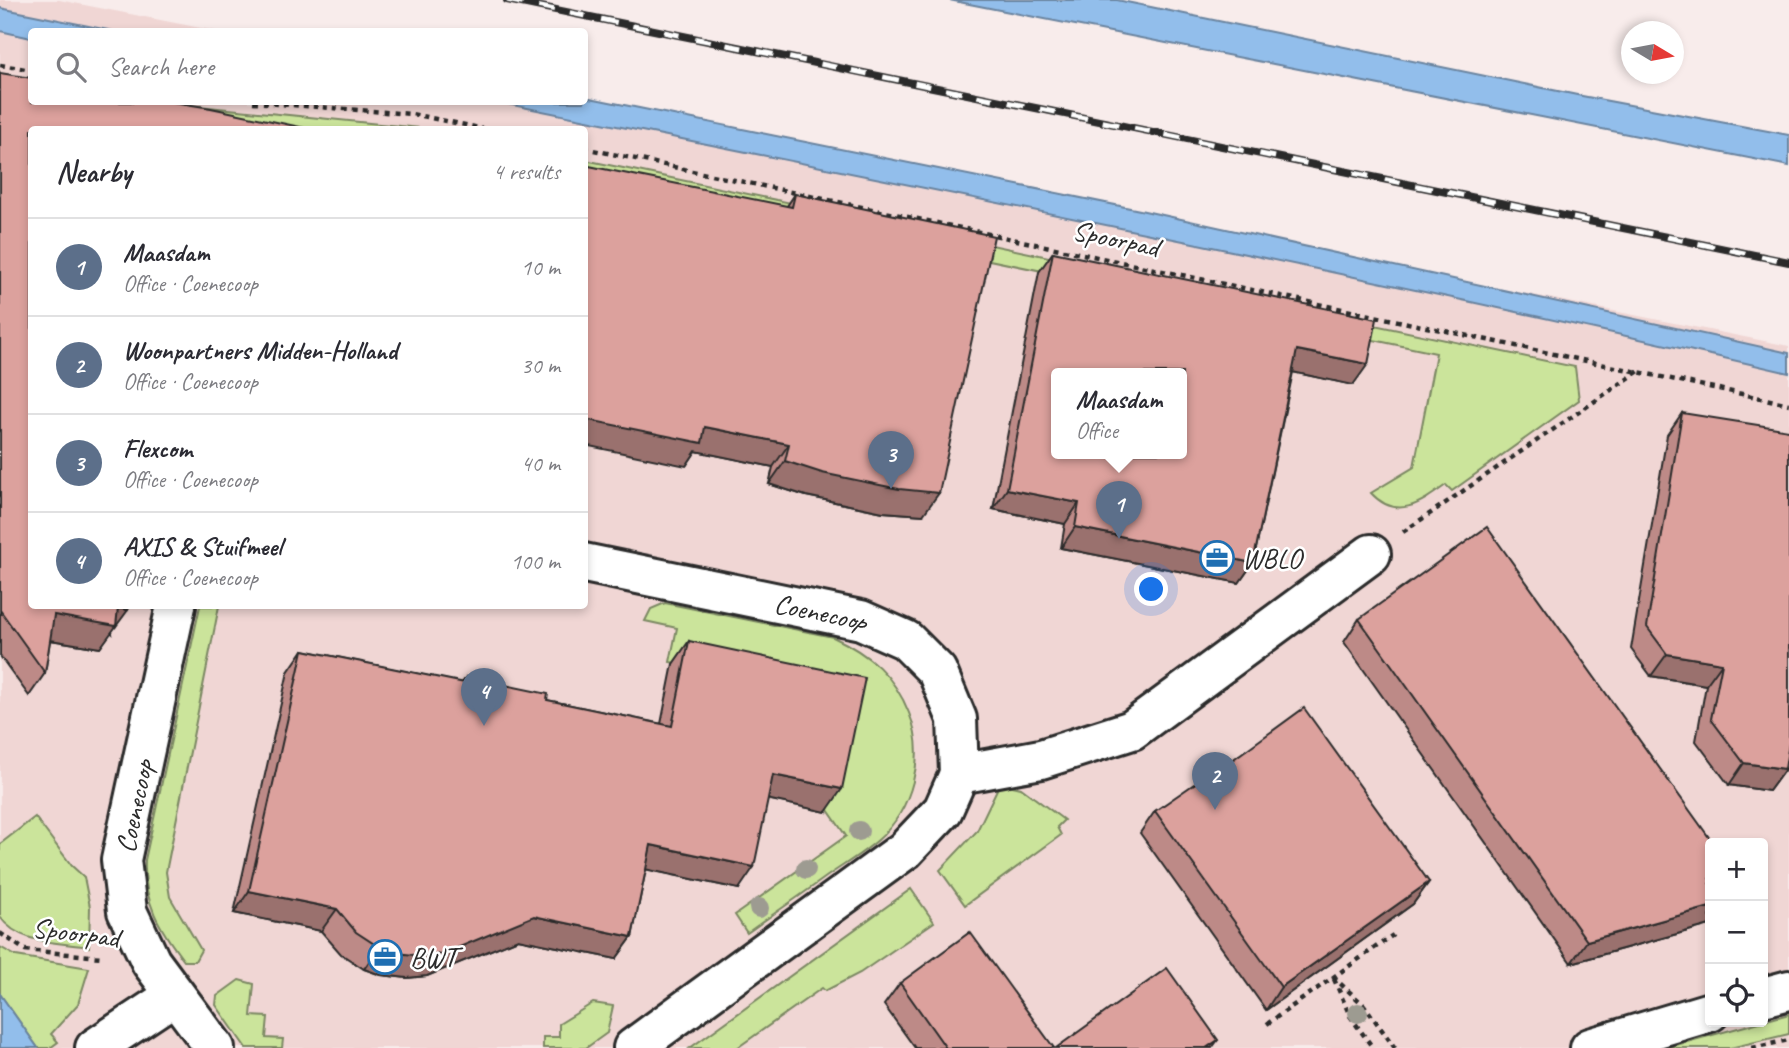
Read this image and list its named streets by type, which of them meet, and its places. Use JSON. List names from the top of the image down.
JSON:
{
  "streets": {
    "street": ["Coenecoop"],
    "path": ["Spoorpad"]
  },
  "crossings": [
    ["Spoorpad", "Coenecoop"]
  ],
  "places": {
    "office": ["WBLO", "BWT"]
  },
  "north": "right",
  "page": {
    "search": "Search here",
    "heading": ["Nearby", "4 results"],
    "list": [
      {
        "mark": "1",
        "name": "Maasdam",
        "note": "Office · Coenecoop",
        "value": "10 m"
      },
      {
        "mark": "2",
        "name": "Woonpartners Midden-Holland",
        "note": "Office · Coenecoop",
        "value": "30 m"
      },
      {
        "mark": "3",
        "name": "Flexcom",
        "note": "Office · Coenecoop",
        "value": "40 m"
      },
      {
        "mark": "4",
        "name": "AXIS & Stuifmeel",
        "note": "Office · Coenecoop",
        "value": "100 m"
      }
    ],
    "popup": ["Maasdam", "Office"],
    "pins": [
      "3",
      "1",
      "4",
      "2"
    ],
    "map_buttons": ["+", "−"]
  }
}
